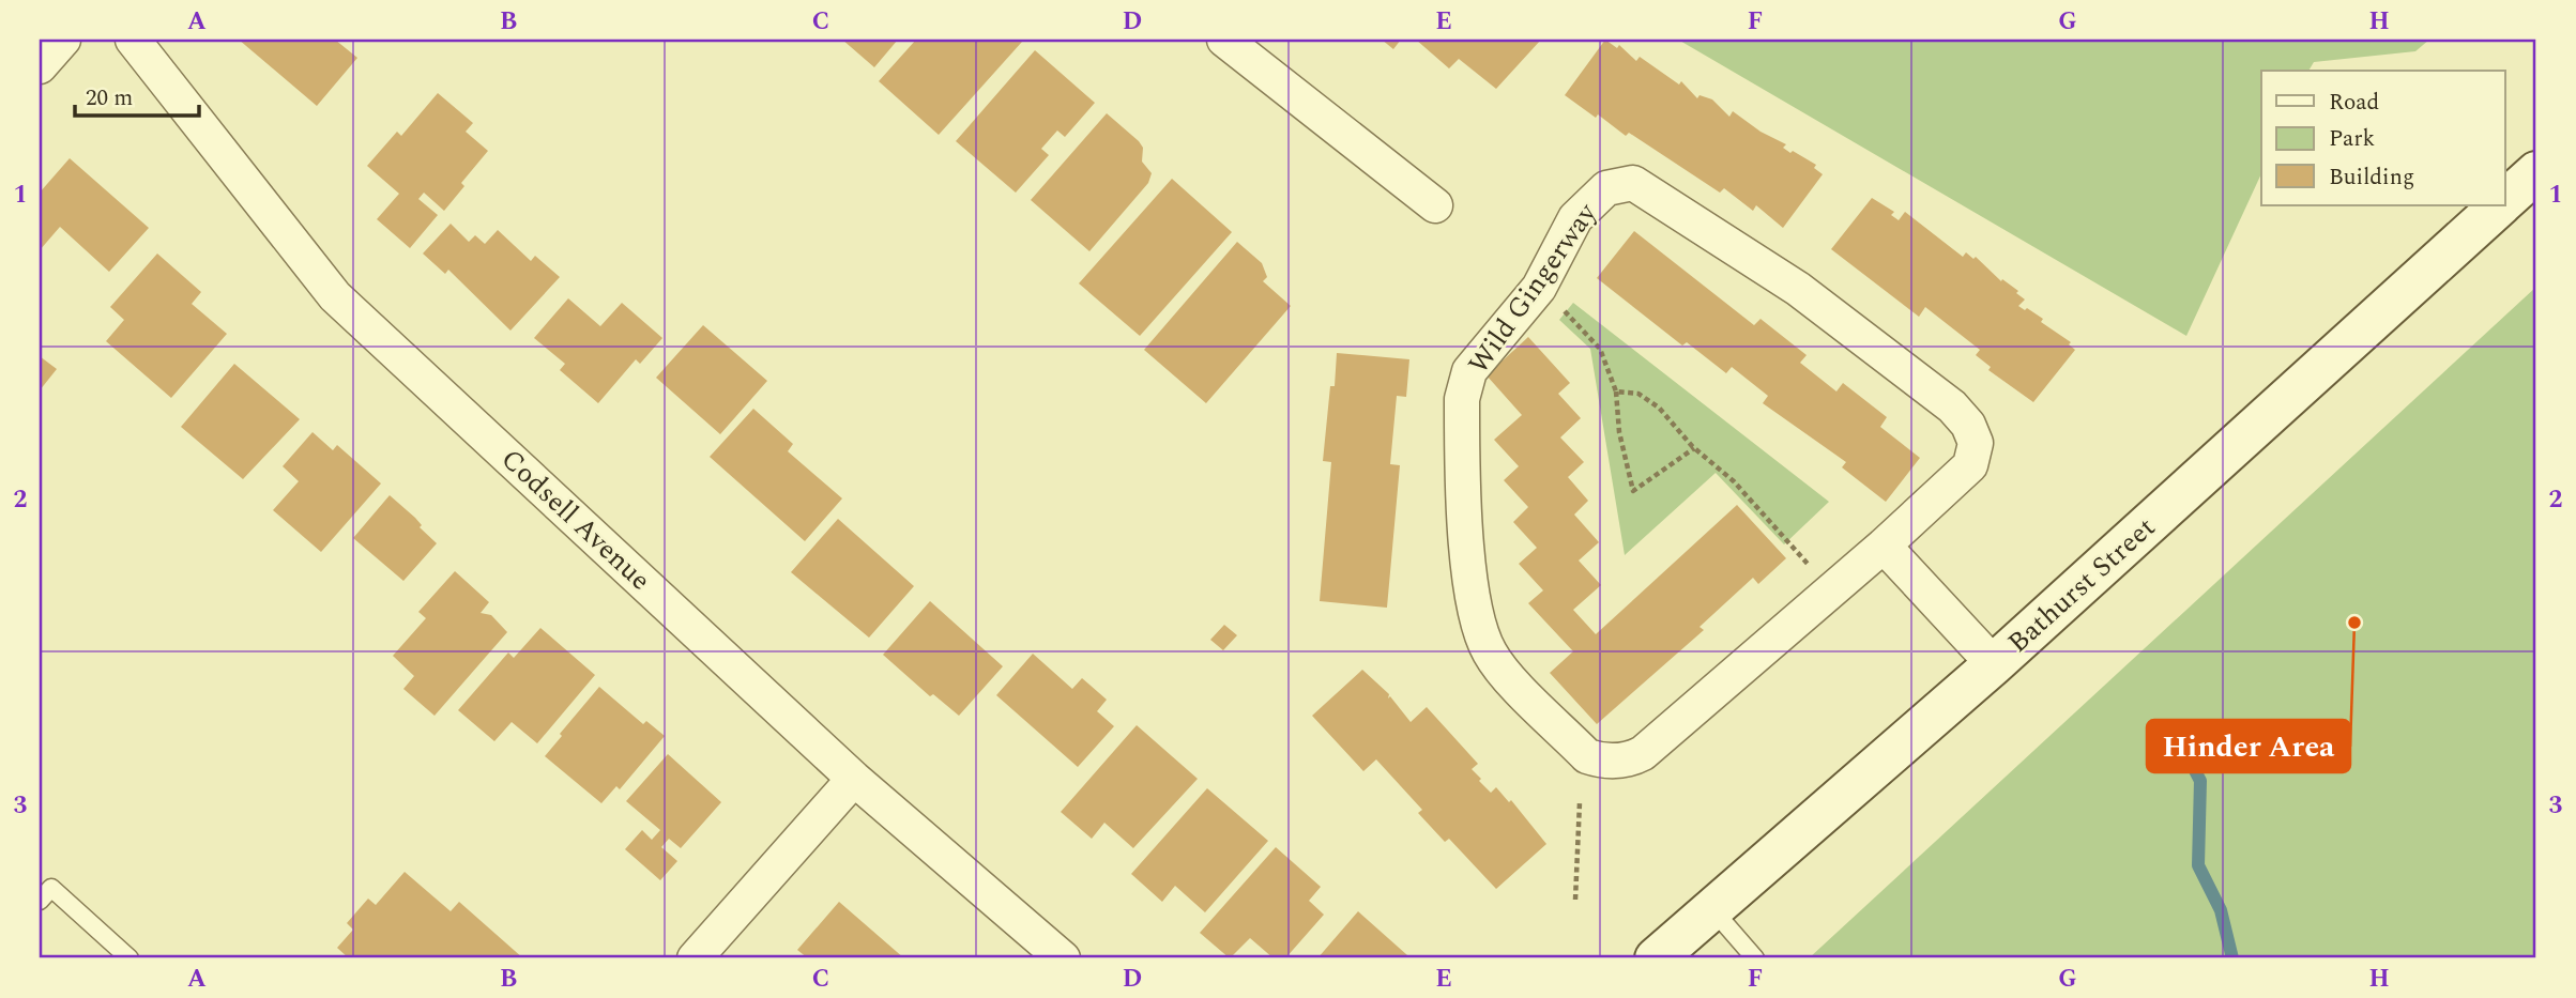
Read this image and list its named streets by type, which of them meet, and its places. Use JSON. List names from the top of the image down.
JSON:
{
  "streets": {
    "main road": ["Bathurst Street"],
    "street": ["Wild Gingerway", "Codsell Avenue"]
  },
  "places": ["Hinder Area"],
  "legend": ["Road", "Park", "Building"],
  "scale_bar": "20 m",
  "grid": {
    "columns": [
      "A",
      "B",
      "C",
      "D",
      "E",
      "F",
      "G",
      "H"
    ],
    "rows": ["1", "2", "3"]
  }
}
